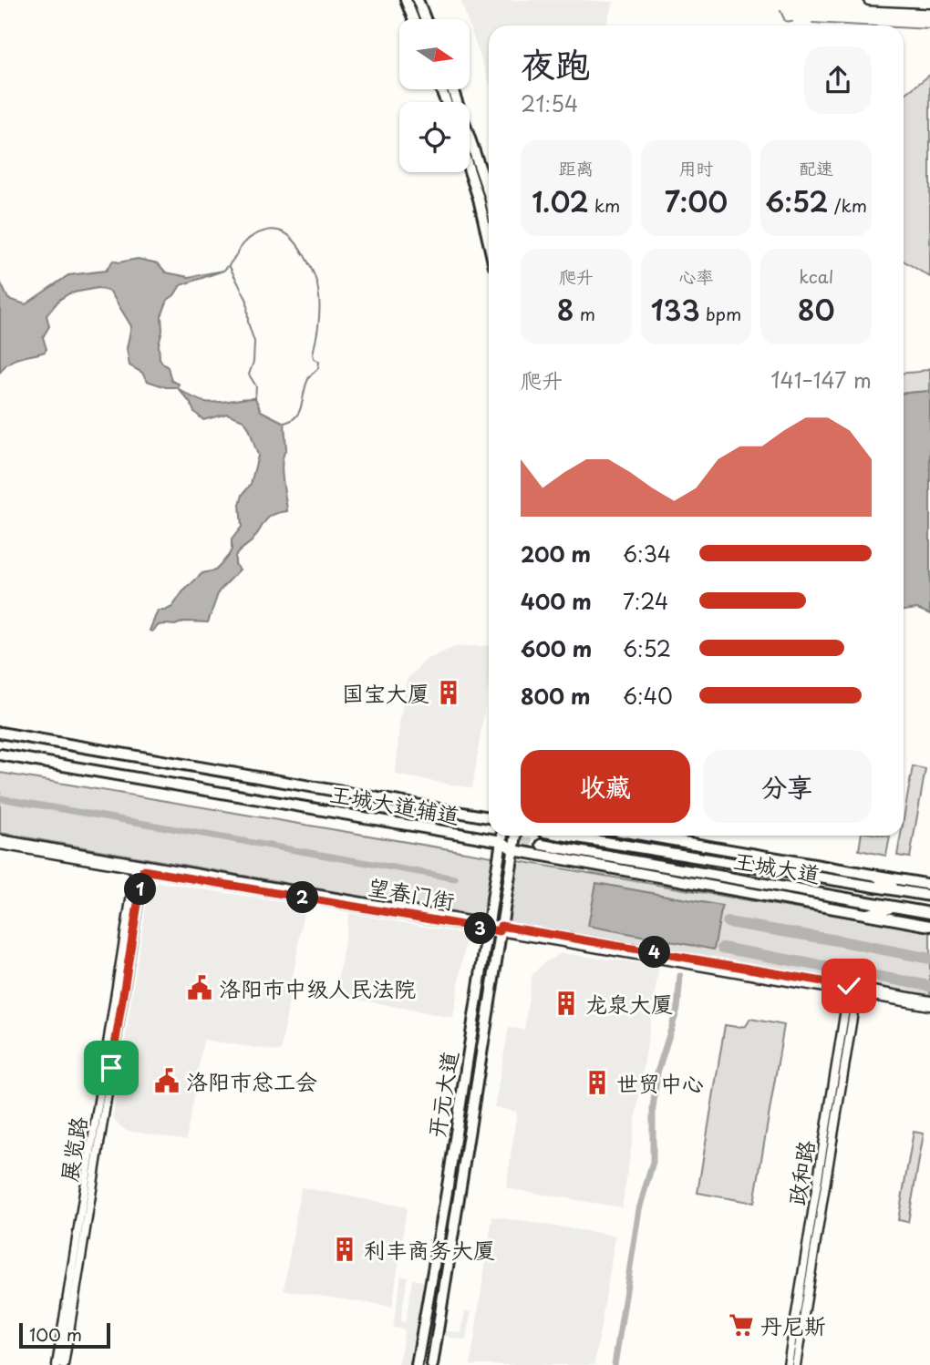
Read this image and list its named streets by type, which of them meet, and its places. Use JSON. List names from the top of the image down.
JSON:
{
  "streets": {
    "main road": ["王城大道辅道", "王城大道", "开元大道"],
    "street": ["望春门街", "展览路", "政和路"]
  },
  "crossings": [
    ["王城大道辅道", "开元大道"],
    ["望春门街", "开元大道"],
    ["望春门街", "展览路"],
    ["望春门街", "政和路"]
  ],
  "places": {
    "building": [
      "国宝大厦",
      "龙泉大厦",
      "世贸中心",
      "利丰商务大厦"
    ],
    "public building": ["洛阳市中级人民法院", "洛阳市总工会"],
    "supermarket": ["丹尼斯"]
  },
  "scale_bar": "100 m",
  "north": "right",
  "page": {
    "heading": ["夜跑", "21:54"],
    "stats": [
      ["距离", "1.02 km"],
      ["用时", "7:00"],
      ["配速", "6:52 /km"],
      ["爬升", "8 m"],
      ["心率", "133 bpm"],
      ["kcal", "80"]
    ],
    "chart": ["爬升", "141–147 m"],
    "list": [
      {
        "name": "200 m",
        "note": "6:34"
      },
      {
        "name": "400 m",
        "note": "7:24"
      },
      {
        "name": "600 m",
        "note": "6:52"
      },
      {
        "name": "800 m",
        "note": "6:40"
      }
    ],
    "buttons": ["收藏", "分享"],
    "pins": [
      "1",
      "2",
      "3",
      "4"
    ],
    "scale": "100 m"
  }
}
